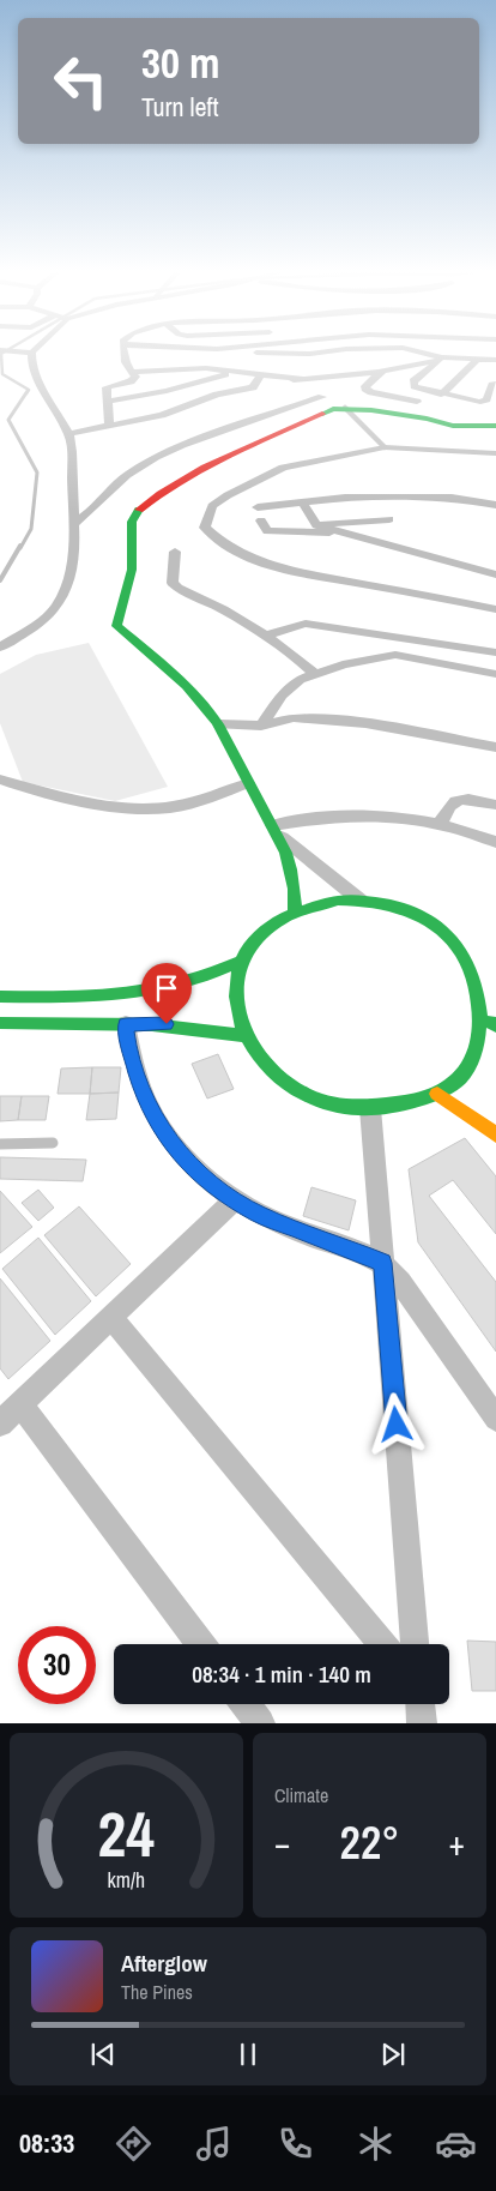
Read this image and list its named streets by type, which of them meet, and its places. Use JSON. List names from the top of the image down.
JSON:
{
  "page": {
    "turn": ["30 m", "Turn left"],
    "limit": "30",
    "trip": "08:34 · 1 min · 140 m",
    "tile": "Climate",
    "heat": ["−", "22°", "+"],
    "song": ["Afterglow", "The Pines"],
    "tabs": "08:33",
    "gauge": ["24", "km/h"]
  }
}
